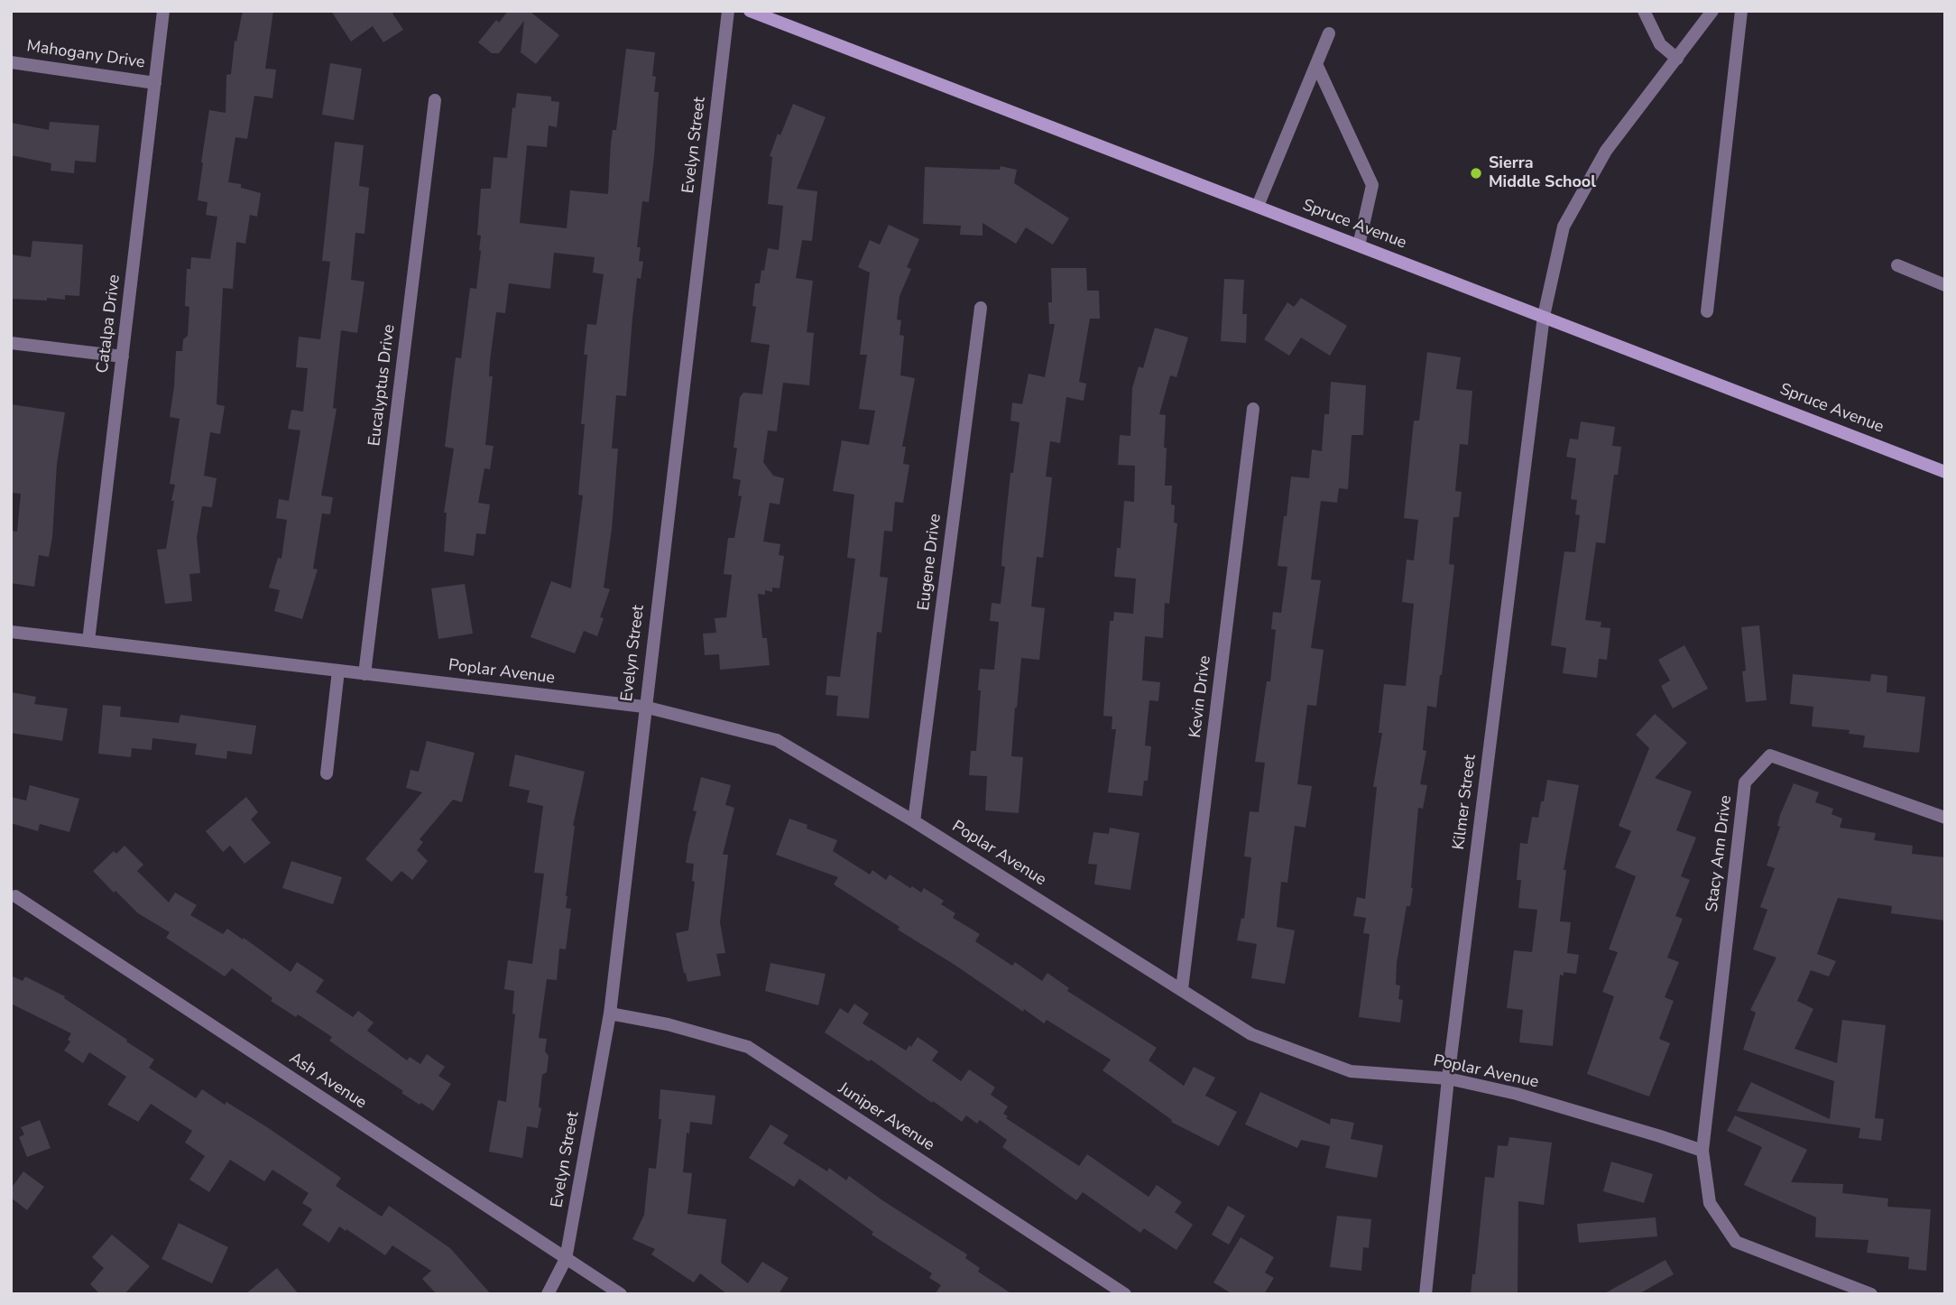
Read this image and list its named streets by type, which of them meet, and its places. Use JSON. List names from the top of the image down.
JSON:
{
  "streets": {
    "main road": ["Spruce Avenue"],
    "street": [
      "Mahogany Drive",
      "Evelyn Street",
      "Catalpa Drive",
      "Eucalyptus Drive",
      "Eugene Drive",
      "Poplar Avenue",
      "Kevin Drive",
      "Kilmer Street",
      "Stacy Ann Drive",
      "Ash Avenue",
      "Juniper Avenue"
    ]
  },
  "crossings": [
    ["Mahogany Drive", "Catalpa Drive"],
    ["Evelyn Street", "Poplar Avenue"],
    ["Evelyn Street", "Ash Avenue"],
    ["Evelyn Street", "Juniper Avenue"],
    ["Spruce Avenue", "Kilmer Street"],
    ["Catalpa Drive", "Poplar Avenue"],
    ["Eucalyptus Drive", "Poplar Avenue"],
    ["Eugene Drive", "Poplar Avenue"],
    ["Poplar Avenue", "Kevin Drive"],
    ["Poplar Avenue", "Kilmer Street"],
    ["Poplar Avenue", "Stacy Ann Drive"]
  ],
  "places": ["Sierra Middle School"]
}
